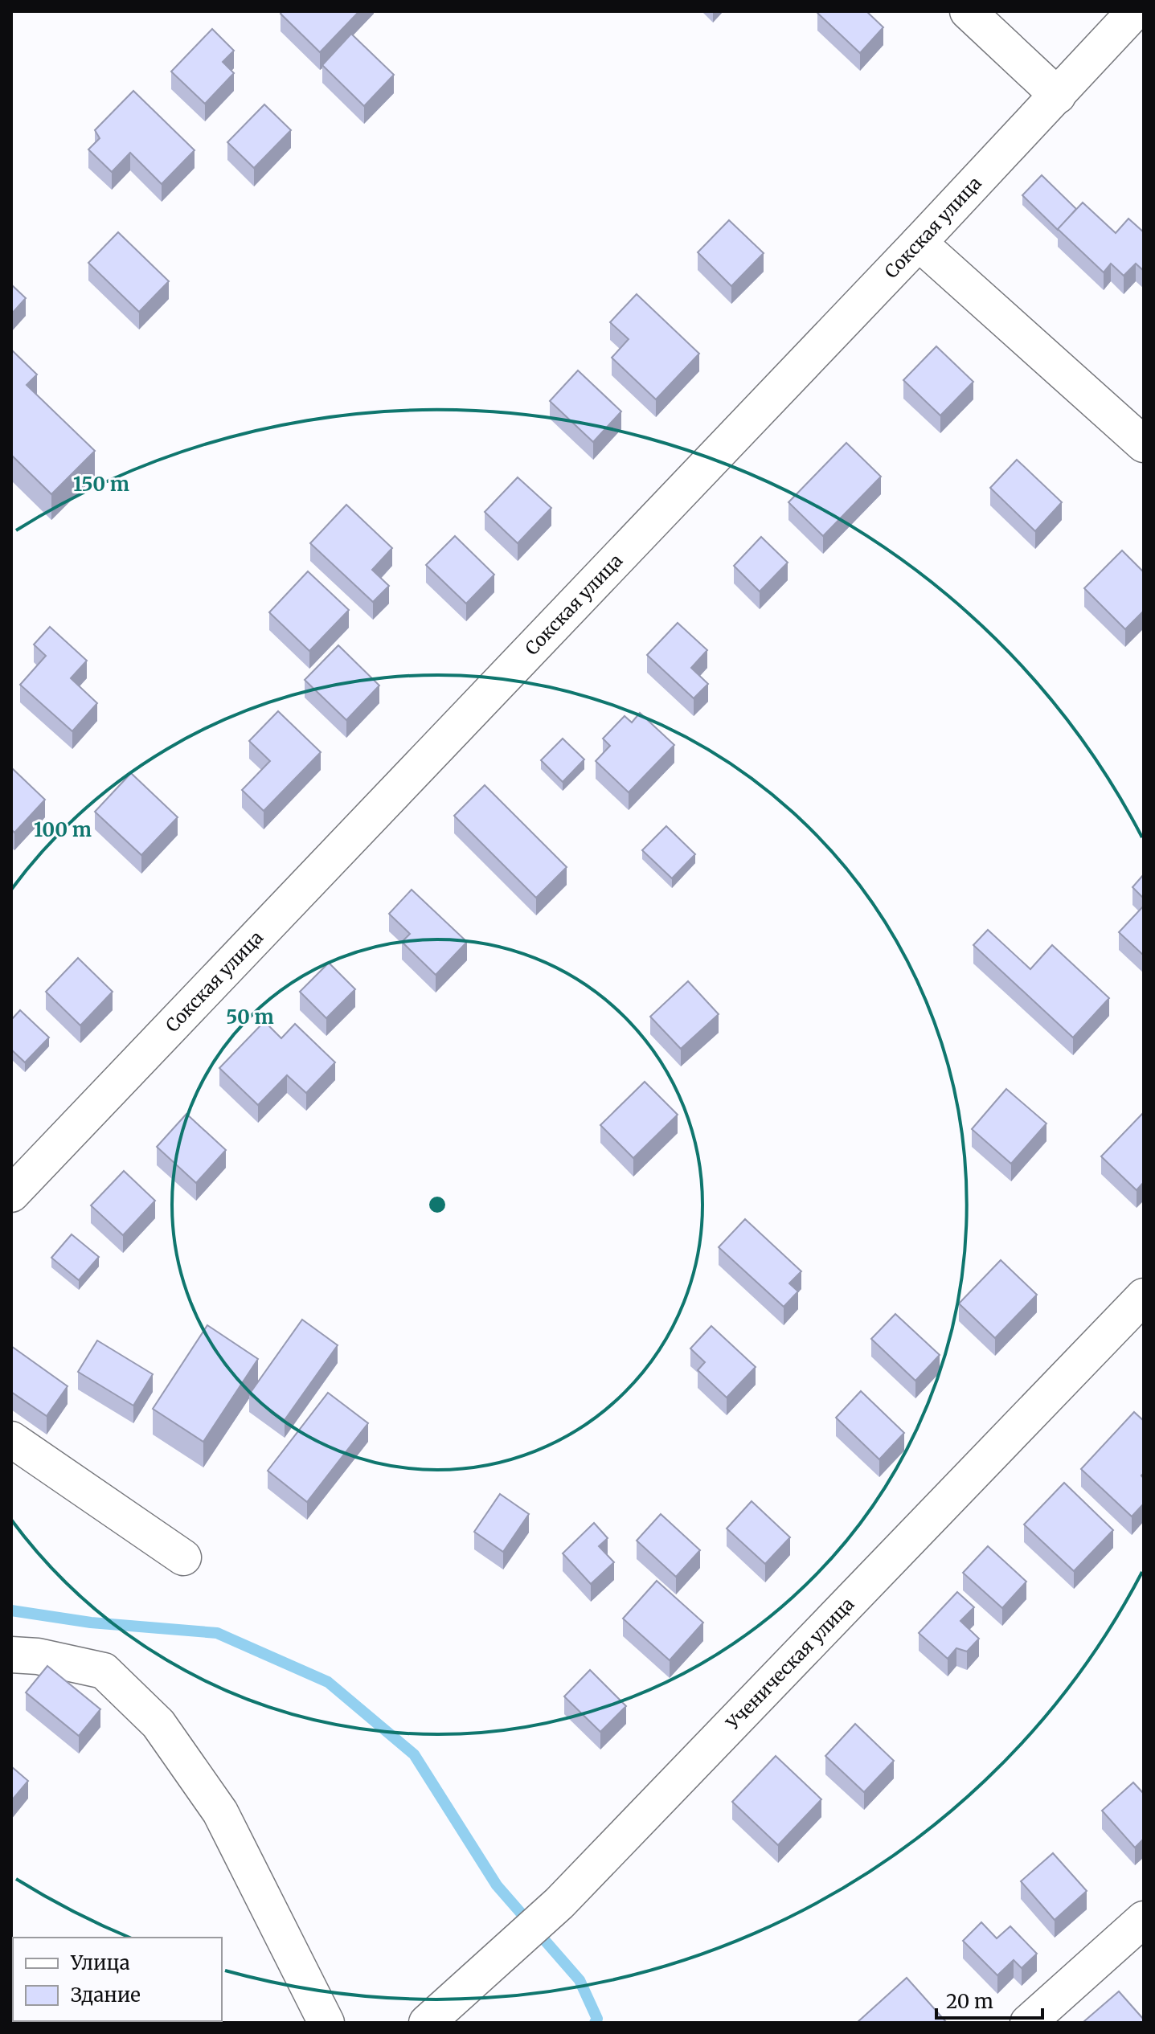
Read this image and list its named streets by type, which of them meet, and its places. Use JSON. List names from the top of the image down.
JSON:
{
  "streets": {
    "street": ["Сокская улица", "Ученическая улица"]
  },
  "legend": ["Улица", "Здание"],
  "scale_bar": "20 m",
  "rings": ["150 m", "100 m", "50 m"]
}
